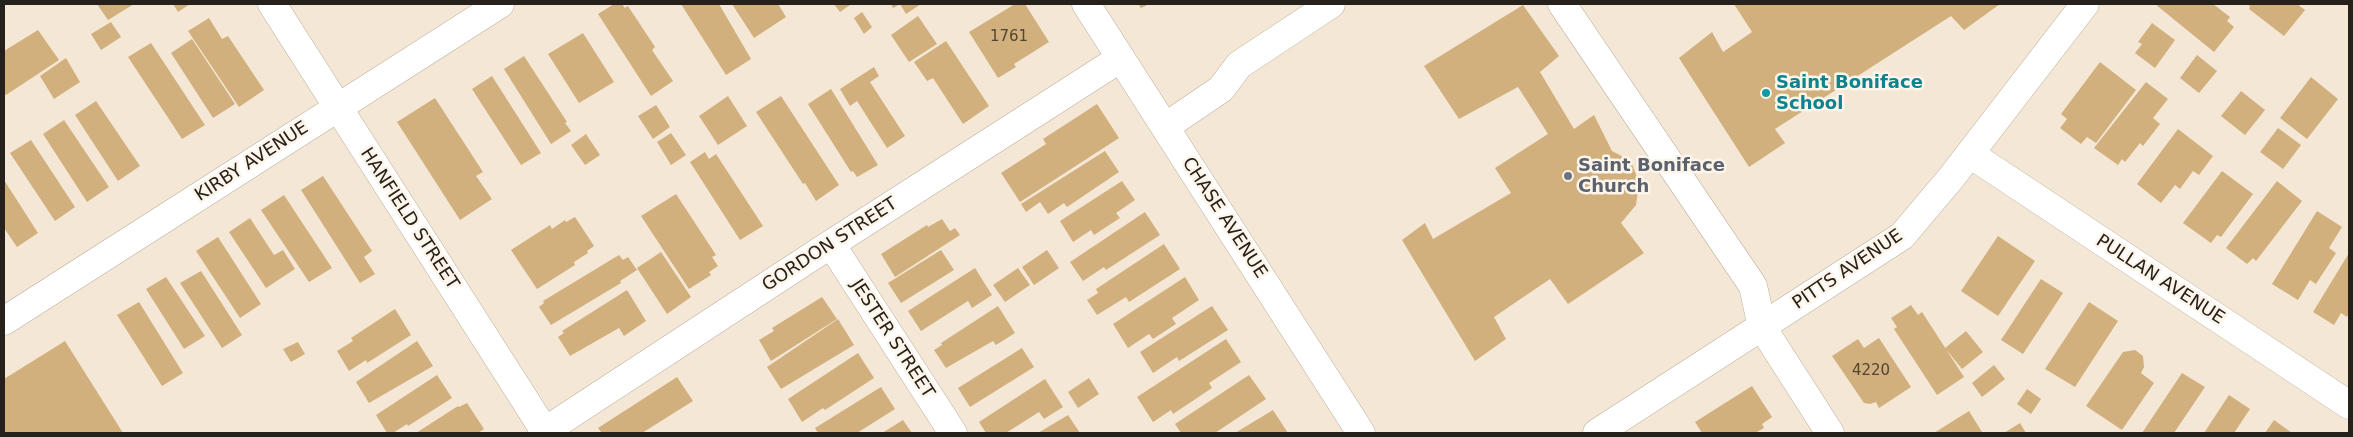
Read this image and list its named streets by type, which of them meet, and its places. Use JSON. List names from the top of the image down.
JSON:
{
  "streets": {
    "street": [
      "KIRBY AVENUE",
      "CHASE AVENUE",
      "HANFIELD STREET",
      "GORDON STREET",
      "PITTS AVENUE",
      "PULLAN AVENUE",
      "JESTER STREET"
    ]
  },
  "crossings": [
    ["KIRBY AVENUE", "HANFIELD STREET"],
    ["CHASE AVENUE", "GORDON STREET"],
    ["HANFIELD STREET", "GORDON STREET"],
    ["GORDON STREET", "JESTER STREET"],
    ["PITTS AVENUE", "PULLAN AVENUE"]
  ],
  "places": ["Saint Boniface School", "Saint Boniface Church"],
  "house_numbers": ["1761", "4220"]
}
